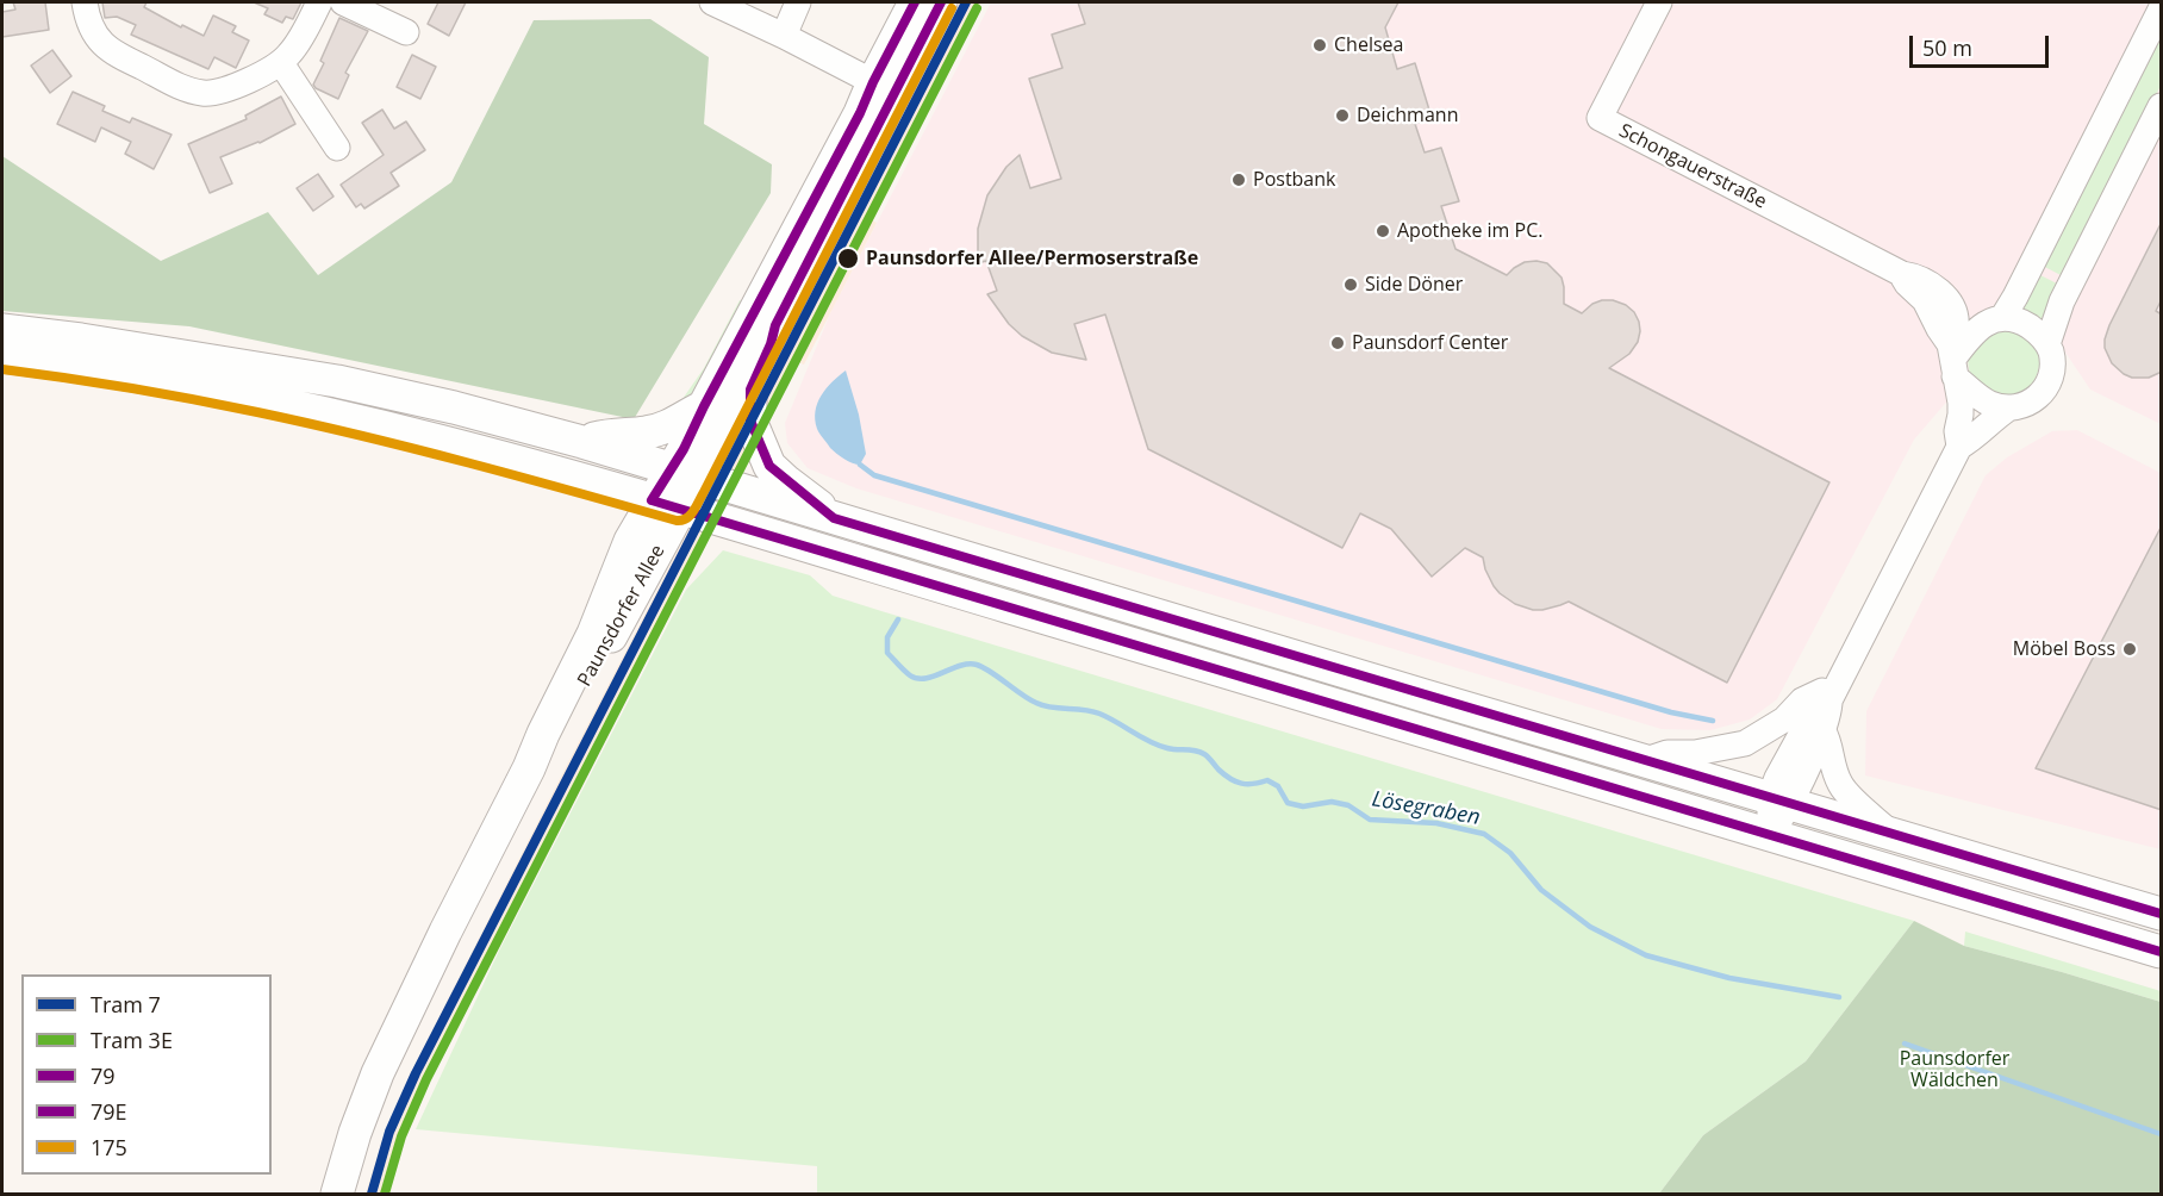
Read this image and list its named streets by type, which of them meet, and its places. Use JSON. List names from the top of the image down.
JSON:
{
  "streets": {
    "main road": ["Paunsdorfer Allee"],
    "street": ["Schongauerstraße"]
  },
  "water": ["Lösegraben"],
  "parks": ["Paunsdorfer Wäldchen"],
  "places": [
    "Chelsea",
    "Deichmann",
    "Postbank",
    "Apotheke im PC.",
    "Paunsdorfer Allee/Permoserstraße",
    "Side Döner",
    "Paunsdorf Center",
    "Möbel Boss"
  ],
  "lines": [
    "tram line 7",
    "transit line 79",
    "transit line 79E",
    "tram line 3E",
    "transit line 175"
  ],
  "legend": [
    "Tram 7",
    "Tram 3E",
    "79",
    "79E",
    "175"
  ],
  "scale_bar": "50 m"
}
